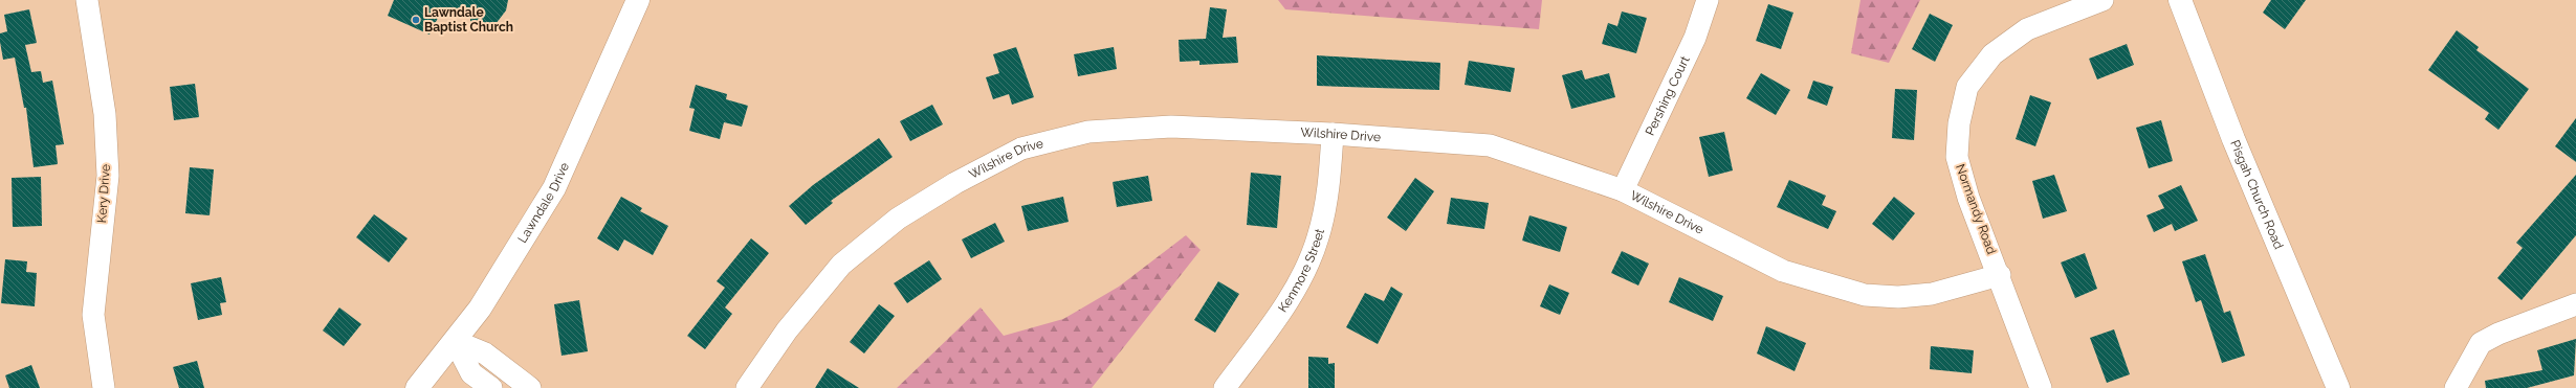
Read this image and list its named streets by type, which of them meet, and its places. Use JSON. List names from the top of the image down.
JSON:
{
  "streets": {
    "main road": ["Pisgah Church Road", "Lawndale Drive"],
    "street": [
      "Pershing Court",
      "Wilshire Drive",
      "Kery Drive",
      "Normandy Road",
      "Kenmore Street"
    ]
  },
  "crossings": [
    ["Pershing Court", "Wilshire Drive"],
    ["Wilshire Drive", "Normandy Road"],
    ["Wilshire Drive", "Kenmore Street"]
  ],
  "places": ["Lawndale Baptist Church"]
}
